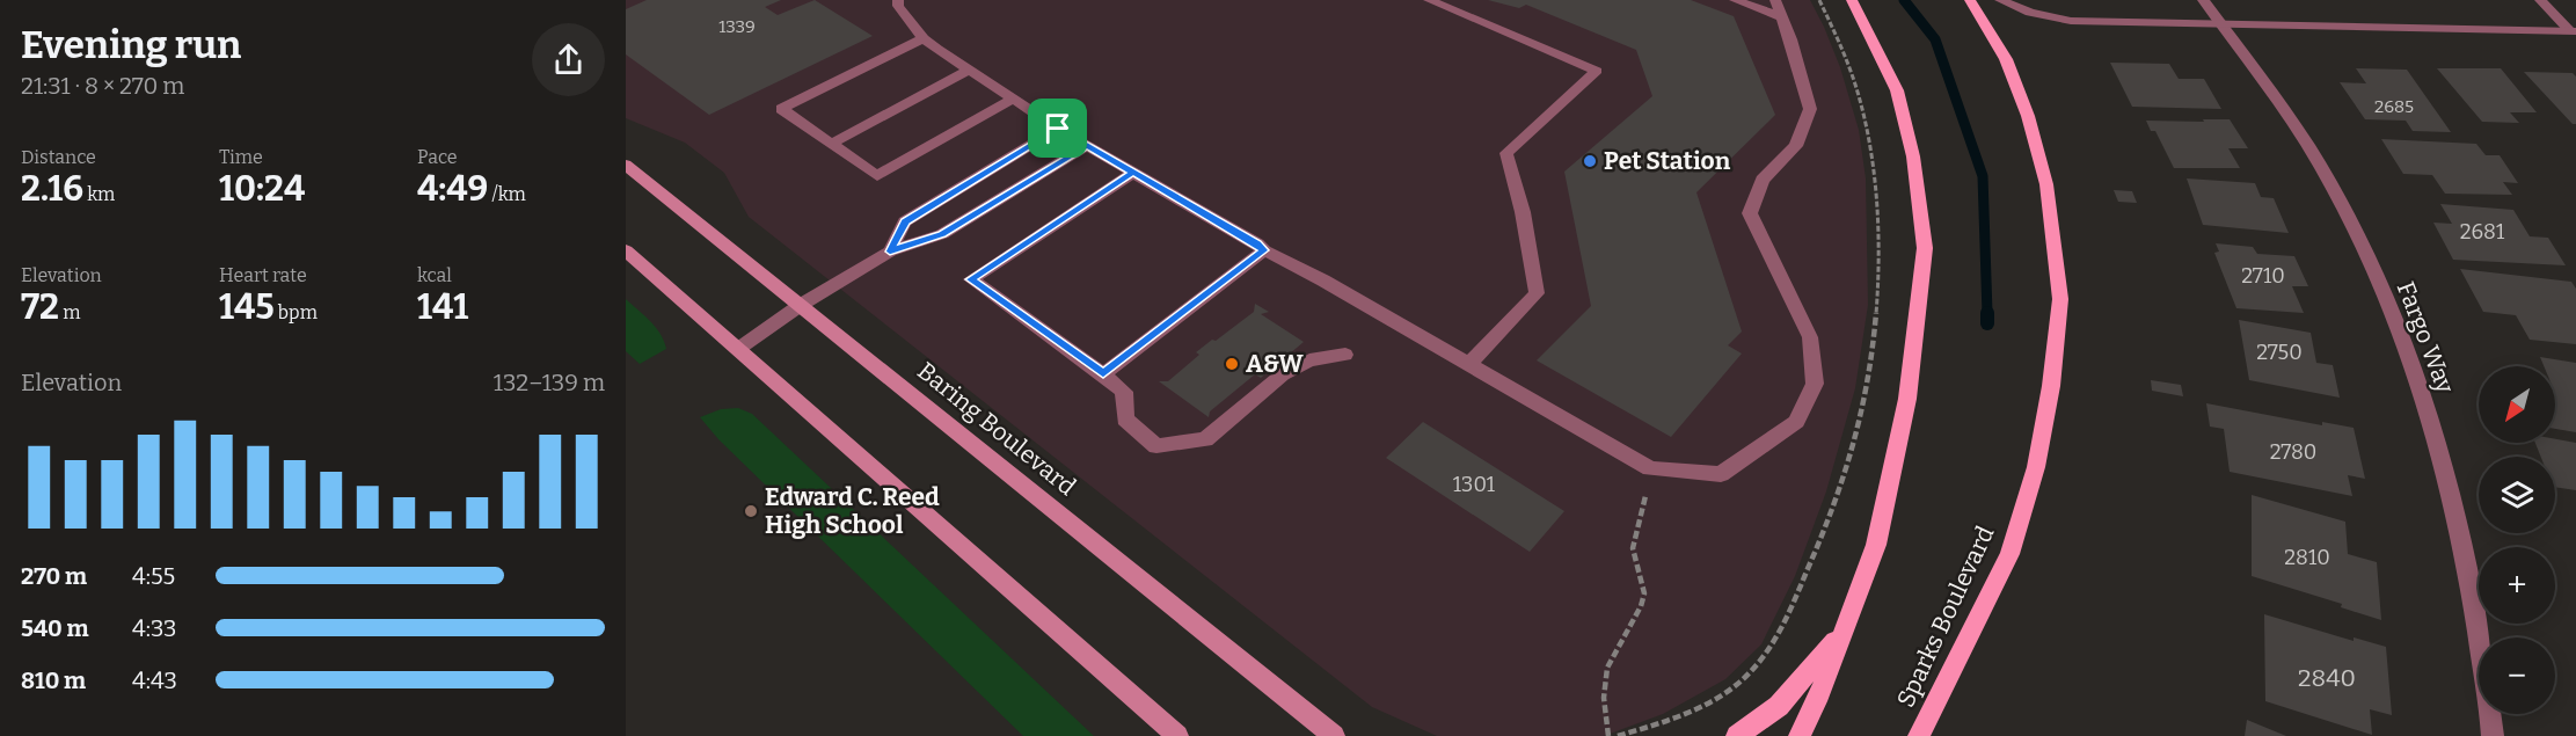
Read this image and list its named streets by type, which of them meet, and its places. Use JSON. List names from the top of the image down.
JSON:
{
  "streets": {
    "main road": ["Baring Boulevard", "Sparks Boulevard"],
    "street": ["Fargo Way"]
  },
  "places": ["Pet Station", "A&W", "Edward C. Reed High School"],
  "house_numbers": [
    "1339",
    "2685",
    "2681",
    "2710",
    "2750",
    "2780",
    "1301",
    "2810",
    "2840"
  ],
  "north": "bottom left",
  "page": {
    "heading": ["Evening run", "21:31 · 8 × 270 m"],
    "stats": [
      ["Distance", "2.16 km"],
      ["Time", "10:24"],
      ["Pace", "4:49 /km"],
      ["Elevation", "72 m"],
      ["Heart rate", "145 bpm"],
      ["kcal", "141"]
    ],
    "chart": ["Elevation", "132–139 m"],
    "map_buttons": ["+", "−"],
    "list": [
      {
        "name": "270 m",
        "note": "4:55"
      },
      {
        "name": "540 m",
        "note": "4:33"
      },
      {
        "name": "810 m",
        "note": "4:43"
      }
    ]
  }
}
